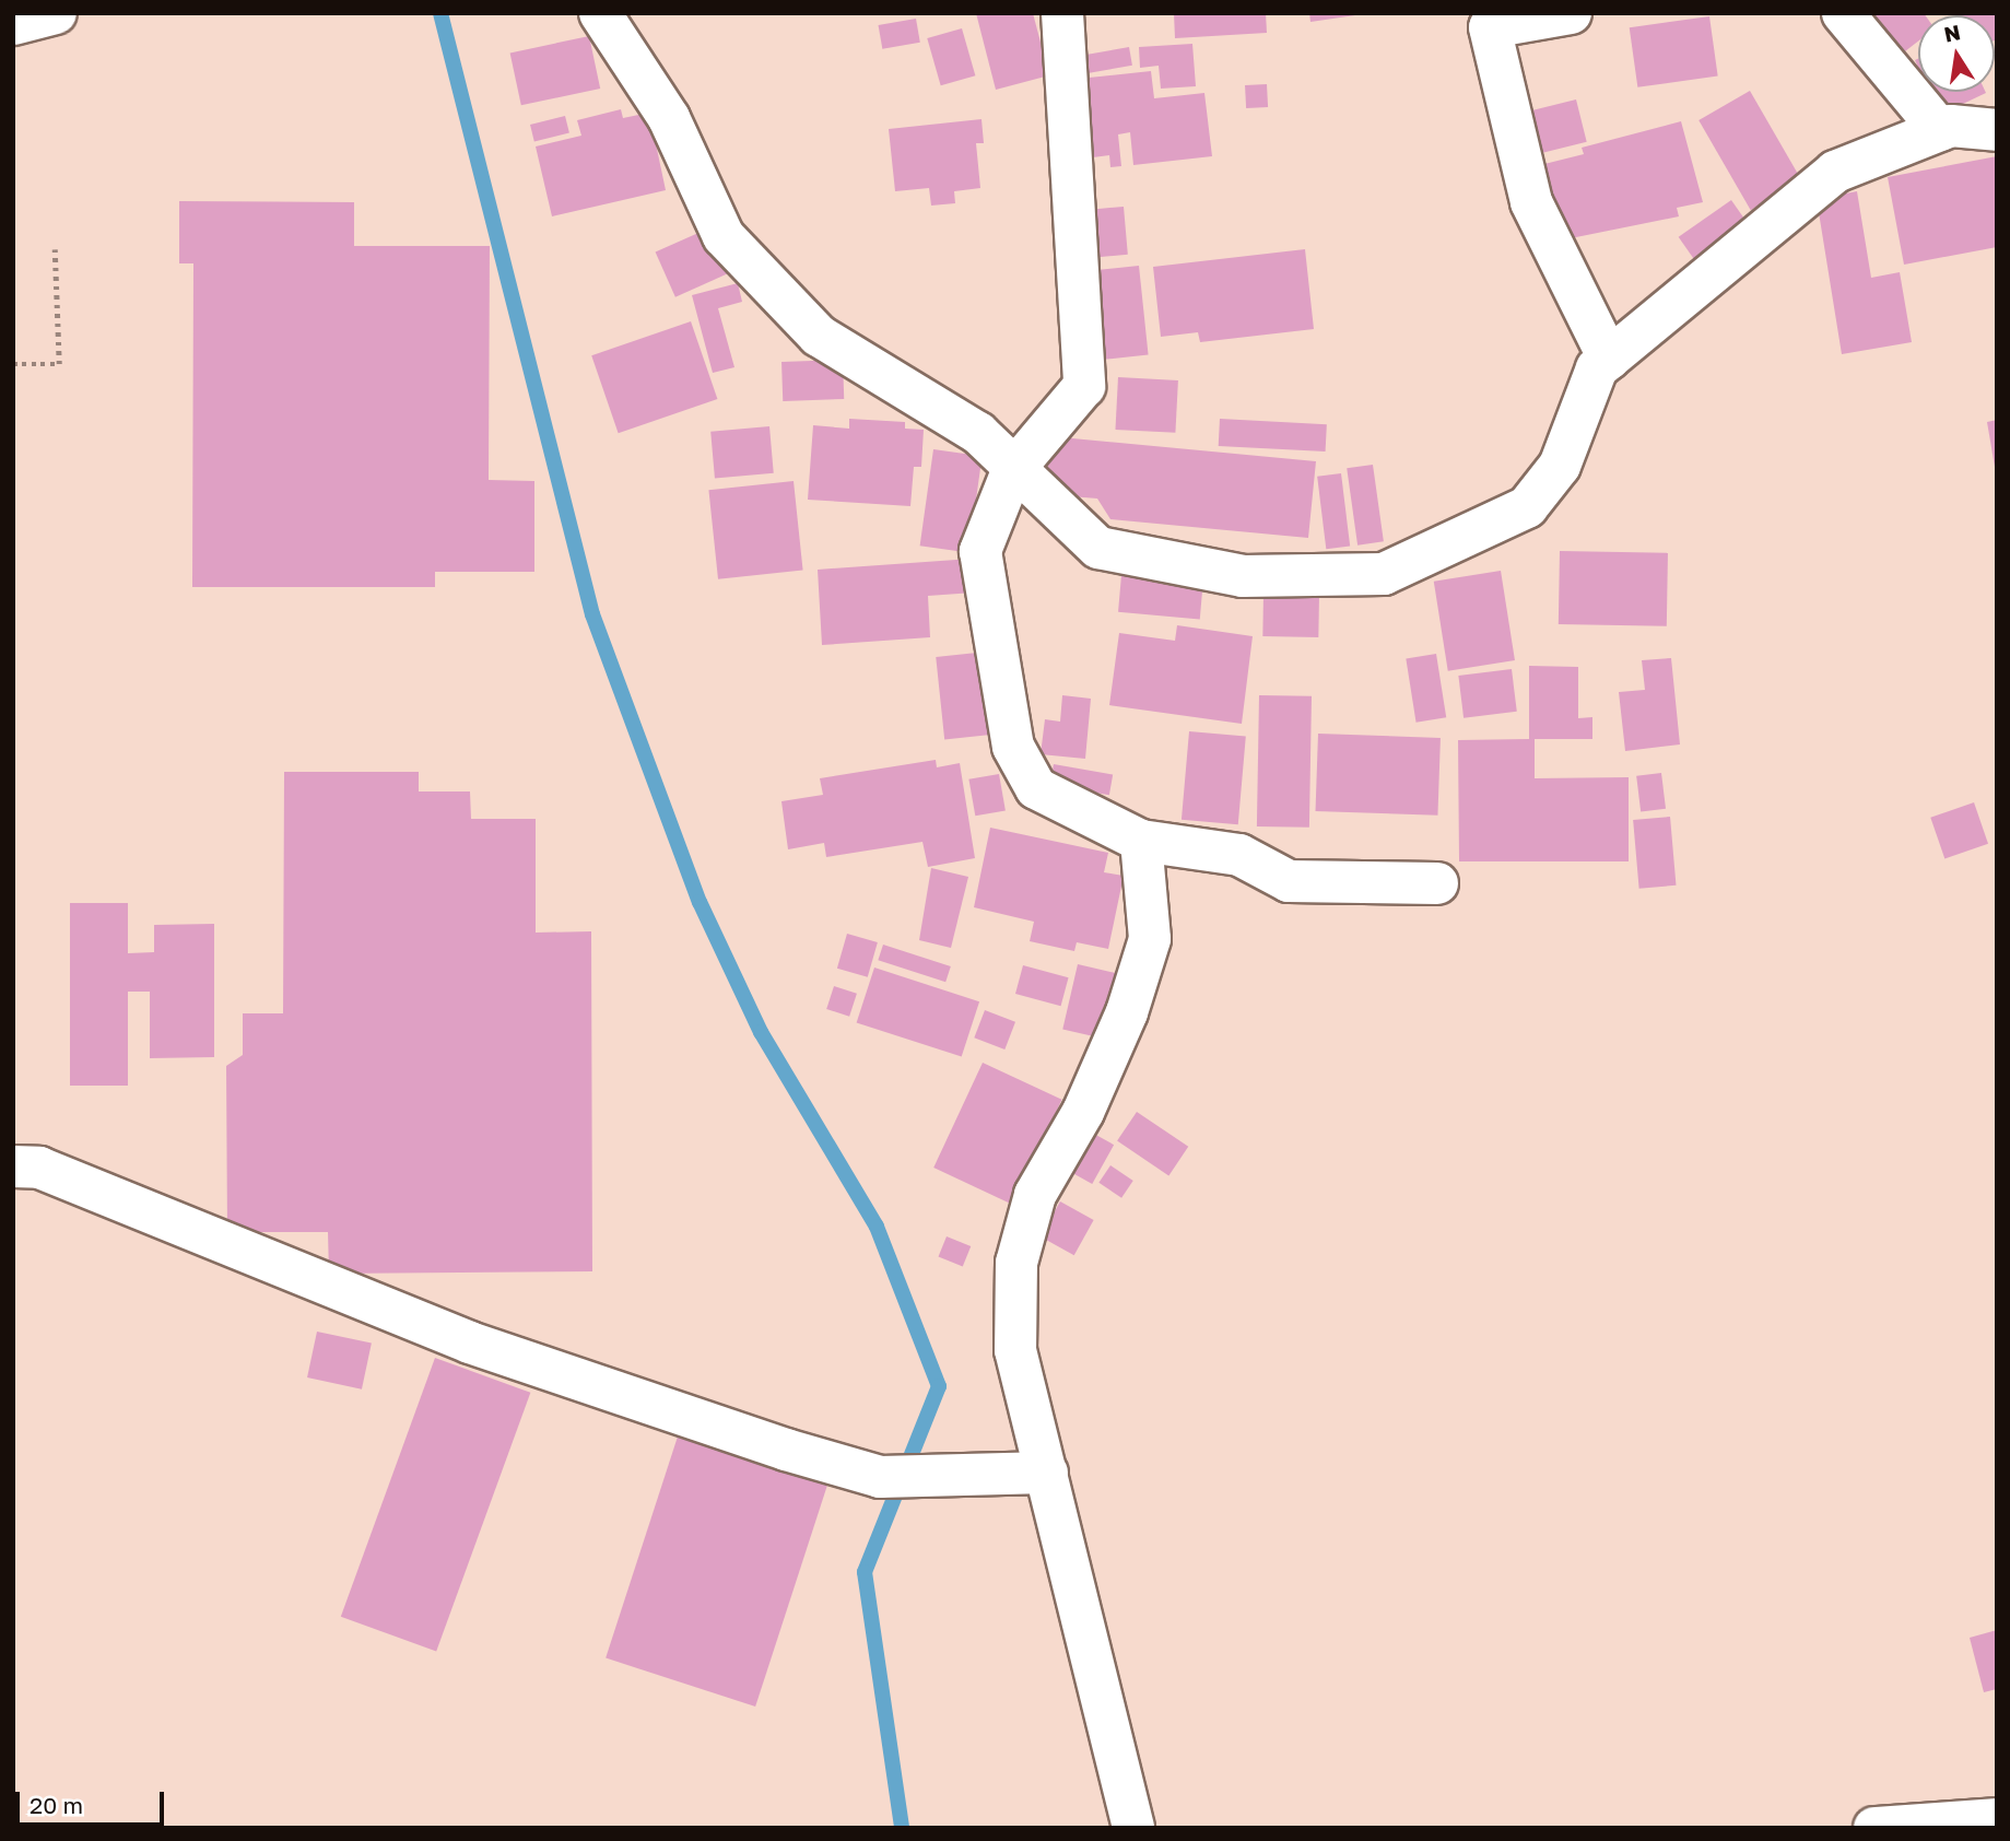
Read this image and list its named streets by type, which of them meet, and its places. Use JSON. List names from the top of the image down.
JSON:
{
  "scale_bar": "20 m",
  "north": "top"
}
